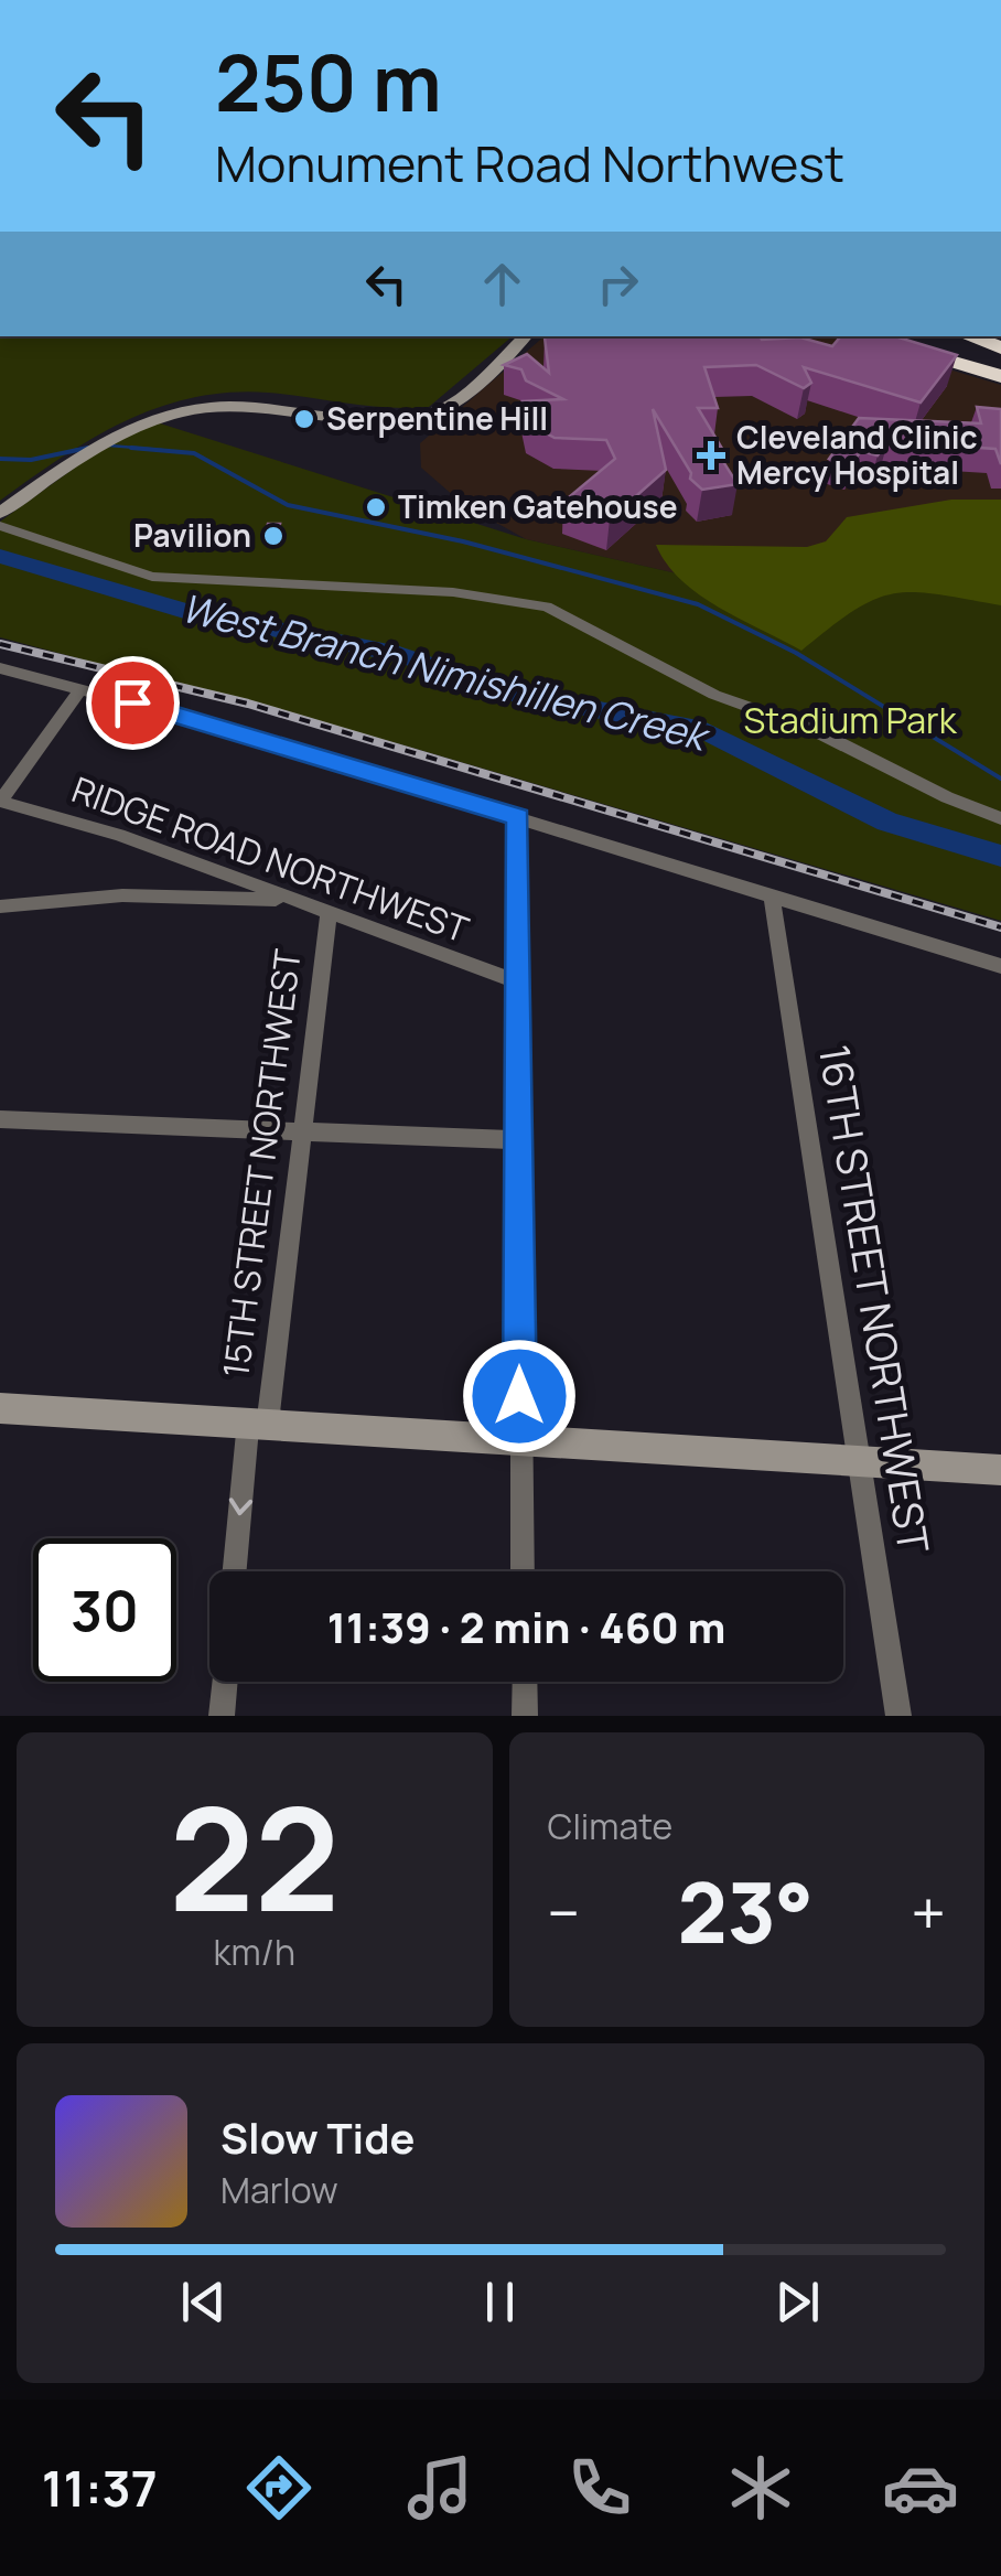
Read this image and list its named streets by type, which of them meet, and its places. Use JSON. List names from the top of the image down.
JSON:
{
  "streets": {
    "street": ["RIDGE ROAD NORTHWEST", "15TH STREET NORTHWEST", "16TH STREET NORTHWEST"]
  },
  "crossings": [
    ["RIDGE ROAD NORTHWEST", "15TH STREET NORTHWEST"]
  ],
  "water": ["West Branch Nimishillen Creek"],
  "parks": ["Stadium Park"],
  "places": {
    "other": ["Serpentine Hill", "Timken Gatehouse", "Pavilion"],
    "health": ["Cleveland Clinic Mercy Hospital"]
  },
  "page": {
    "turn": ["250 m", "Monument Road Northwest"],
    "limit": "30",
    "trip": "11:39 · 2 min · 460 m",
    "tile": [
      ["22", "km/h"],
      "Climate"
    ],
    "heat": ["−", "23°", "+"],
    "song": ["Slow Tide", "Marlow"],
    "tabs": "11:37"
  }
}
